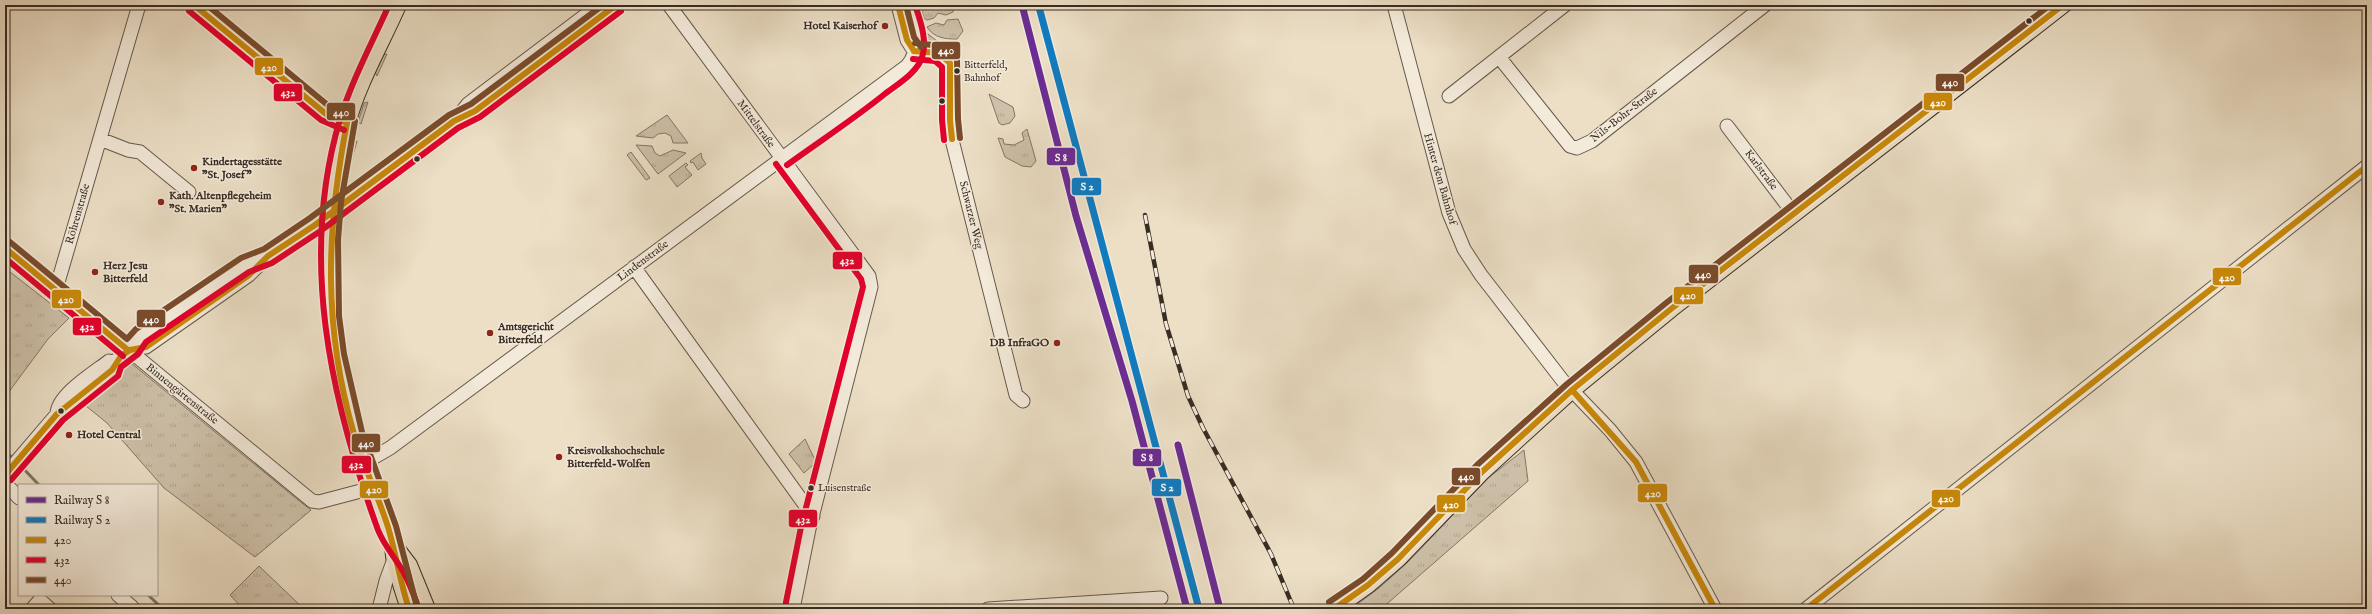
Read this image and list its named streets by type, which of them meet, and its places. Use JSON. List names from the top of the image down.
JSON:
{
  "streets": {
    "street": [
      "Nils-Bohr-Straße",
      "Mittelstraße",
      "Karlstraße",
      "Hinter dem Bahnhof",
      "Röhrenstraße",
      "Schwarzer Weg",
      "Lindenstraße",
      "Binnengärtenstraße"
    ]
  },
  "crossings": [
    ["Mittelstraße", "Lindenstraße"],
    ["Röhrenstraße", "Binnengärtenstraße"],
    ["Schwarzer Weg", "Lindenstraße"]
  ],
  "places": [
    "Hotel Kaiserhof",
    "Bitterfeld, Bahnhof",
    "Kindertagesstätte \"St. Josef\"",
    "Kath. Altenpflegeheim \"St. Marien\"",
    "Herz Jesu Bitterfeld",
    "Amtsgericht Bitterfeld",
    "DB InfraGO",
    "Hotel Central",
    "Kreisvolkshochschule Bitterfeld-Wolfen",
    "Luisenstraße"
  ],
  "lines": ["transit line 420", "transit line 432", "transit line 440"],
  "legend": [
    "Railway S 8",
    "Railway S 2",
    "420",
    "432",
    "440"
  ]
}
